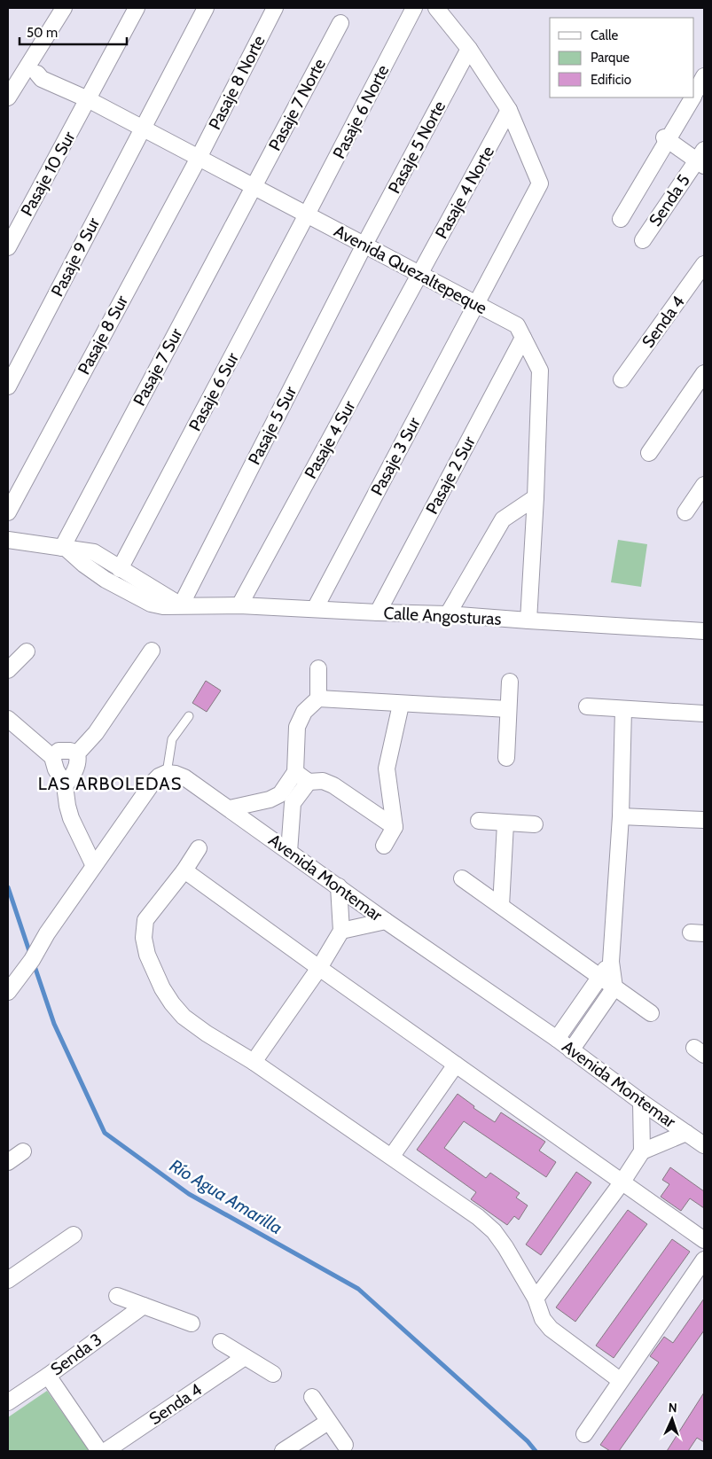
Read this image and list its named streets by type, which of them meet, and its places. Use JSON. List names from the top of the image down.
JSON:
{
  "streets": {
    "street": [
      "Pasaje 8 Norte",
      "Pasaje 7 Norte",
      "Pasaje 6 Norte",
      "Pasaje 5 Norte",
      "Pasaje 10 Sur",
      "Pasaje 4 Norte",
      "Senda 5",
      "Pasaje 9 Sur",
      "Avenida Quezaltepeque",
      "Senda 4",
      "Pasaje 8 Sur",
      "Pasaje 7 Sur",
      "Pasaje 6 Sur",
      "Pasaje 5 Sur",
      "Pasaje 4 Sur",
      "Pasaje 3 Sur",
      "Pasaje 2 Sur",
      "Calle Angosturas",
      "Avenida Montemar",
      "Senda 3"
    ]
  },
  "crossings": [
    ["Pasaje 8 Norte", "Avenida Quezaltepeque"],
    ["Pasaje 8 Norte", "Pasaje 8 Sur"],
    ["Pasaje 7 Norte", "Avenida Quezaltepeque"],
    ["Pasaje 7 Norte", "Pasaje 7 Sur"],
    ["Pasaje 6 Norte", "Avenida Quezaltepeque"],
    ["Pasaje 6 Norte", "Pasaje 6 Sur"],
    ["Pasaje 5 Norte", "Avenida Quezaltepeque"],
    ["Pasaje 5 Norte", "Pasaje 5 Sur"],
    ["Pasaje 10 Sur", "Avenida Quezaltepeque"],
    ["Pasaje 4 Norte", "Avenida Quezaltepeque"],
    ["Pasaje 4 Norte", "Pasaje 4 Sur"],
    ["Pasaje 4 Norte", "Pasaje 3 Sur"],
    ["Pasaje 9 Sur", "Avenida Quezaltepeque"],
    ["Avenida Quezaltepeque", "Pasaje 8 Sur"],
    ["Avenida Quezaltepeque", "Pasaje 7 Sur"],
    ["Avenida Quezaltepeque", "Pasaje 6 Sur"],
    ["Avenida Quezaltepeque", "Pasaje 5 Sur"],
    ["Avenida Quezaltepeque", "Pasaje 4 Sur"],
    ["Avenida Quezaltepeque", "Pasaje 3 Sur"],
    ["Avenida Quezaltepeque", "Pasaje 2 Sur"],
    ["Avenida Quezaltepeque", "Calle Angosturas"],
    ["Pasaje 7 Sur", "Calle Angosturas"],
    ["Pasaje 5 Sur", "Calle Angosturas"],
    ["Pasaje 4 Sur", "Calle Angosturas"],
    ["Pasaje 3 Sur", "Calle Angosturas"],
    ["Pasaje 2 Sur", "Calle Angosturas"]
  ],
  "districts": ["LAS ARBOLEDAS"],
  "water": ["Río Agua Amarilla"],
  "legend": ["Calle", "Parque", "Edificio"],
  "scale_bar": "50 m",
  "north": "top"
}
